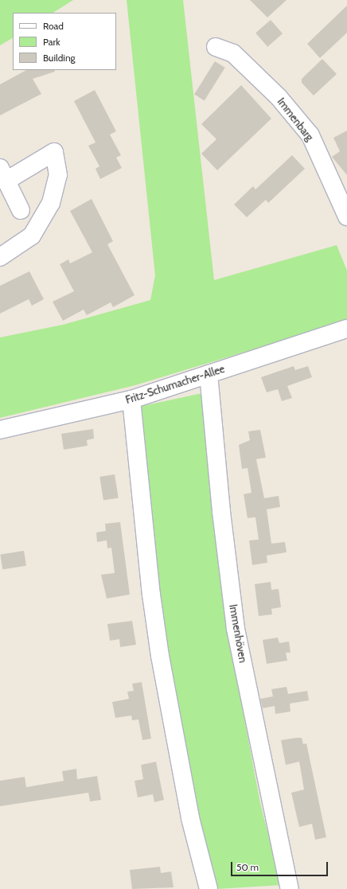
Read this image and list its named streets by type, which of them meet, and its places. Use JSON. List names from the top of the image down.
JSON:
{
  "streets": {
    "street": ["Immenbarg", "Fritz-Schumacher-Allee", "Immenhöven"]
  },
  "crossings": [
    ["Fritz-Schumacher-Allee", "Immenhöven"]
  ],
  "legend": ["Road", "Park", "Building"],
  "scale_bar": "50 m"
}
